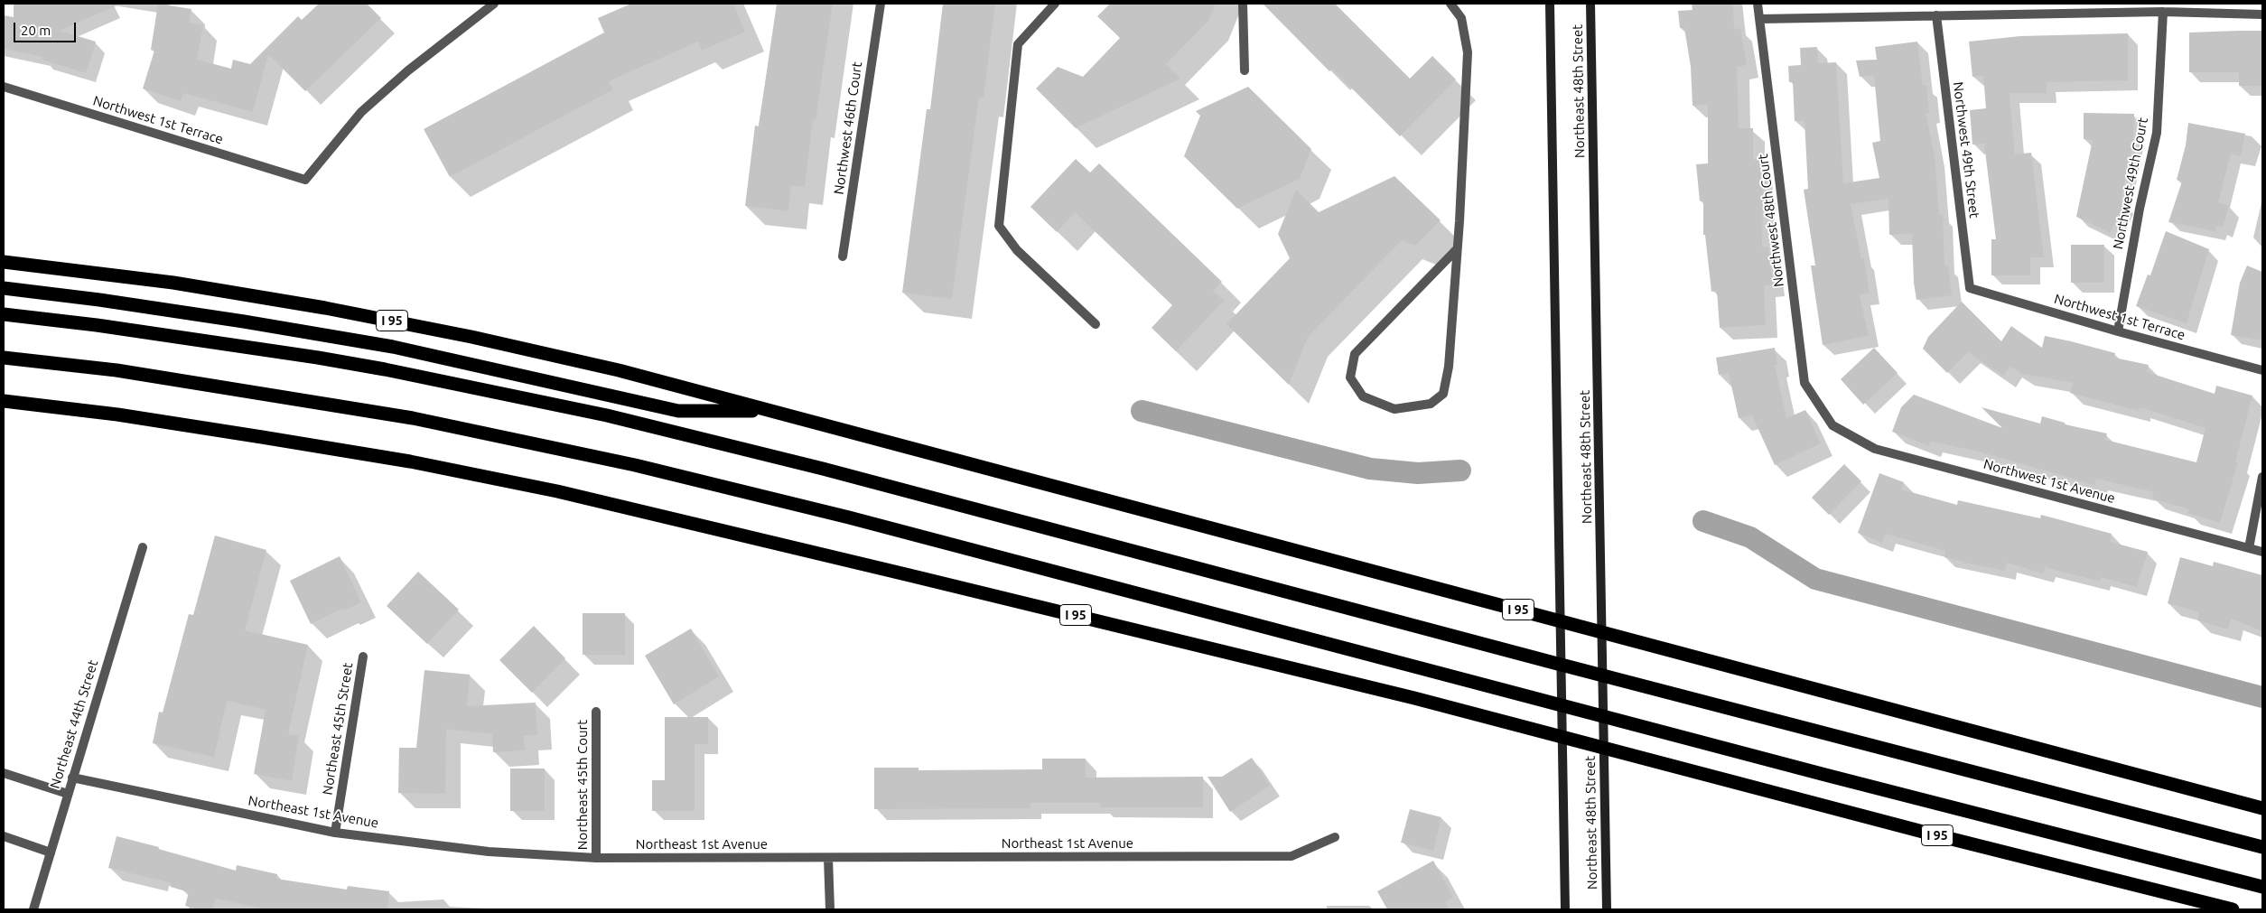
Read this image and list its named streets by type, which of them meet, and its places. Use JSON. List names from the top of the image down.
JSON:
{
  "streets": {
    "highway": ["I 95"],
    "main road": ["Northeast 48th Street"],
    "street": [
      "Northwest 1st Terrace",
      "Northwest 46th Court",
      "Northwest 49th Street",
      "Northwest 49th Court",
      "Northwest 48th Court",
      "Northwest 1st Avenue",
      "Northeast 44th Street",
      "Northeast 45th Street",
      "Northeast 45th Court",
      "Northeast 1st Avenue"
    ]
  },
  "crossings": [
    ["Northwest 1st Terrace", "Northwest 49th Street"],
    ["Northwest 1st Terrace", "Northwest 49th Court"],
    ["Northwest 48th Court", "Northwest 1st Avenue"],
    ["Northeast 44th Street", "Northeast 1st Avenue"],
    ["Northeast 45th Street", "Northeast 1st Avenue"],
    ["Northeast 45th Court", "Northeast 1st Avenue"]
  ],
  "scale_bar": "20 m"
}
